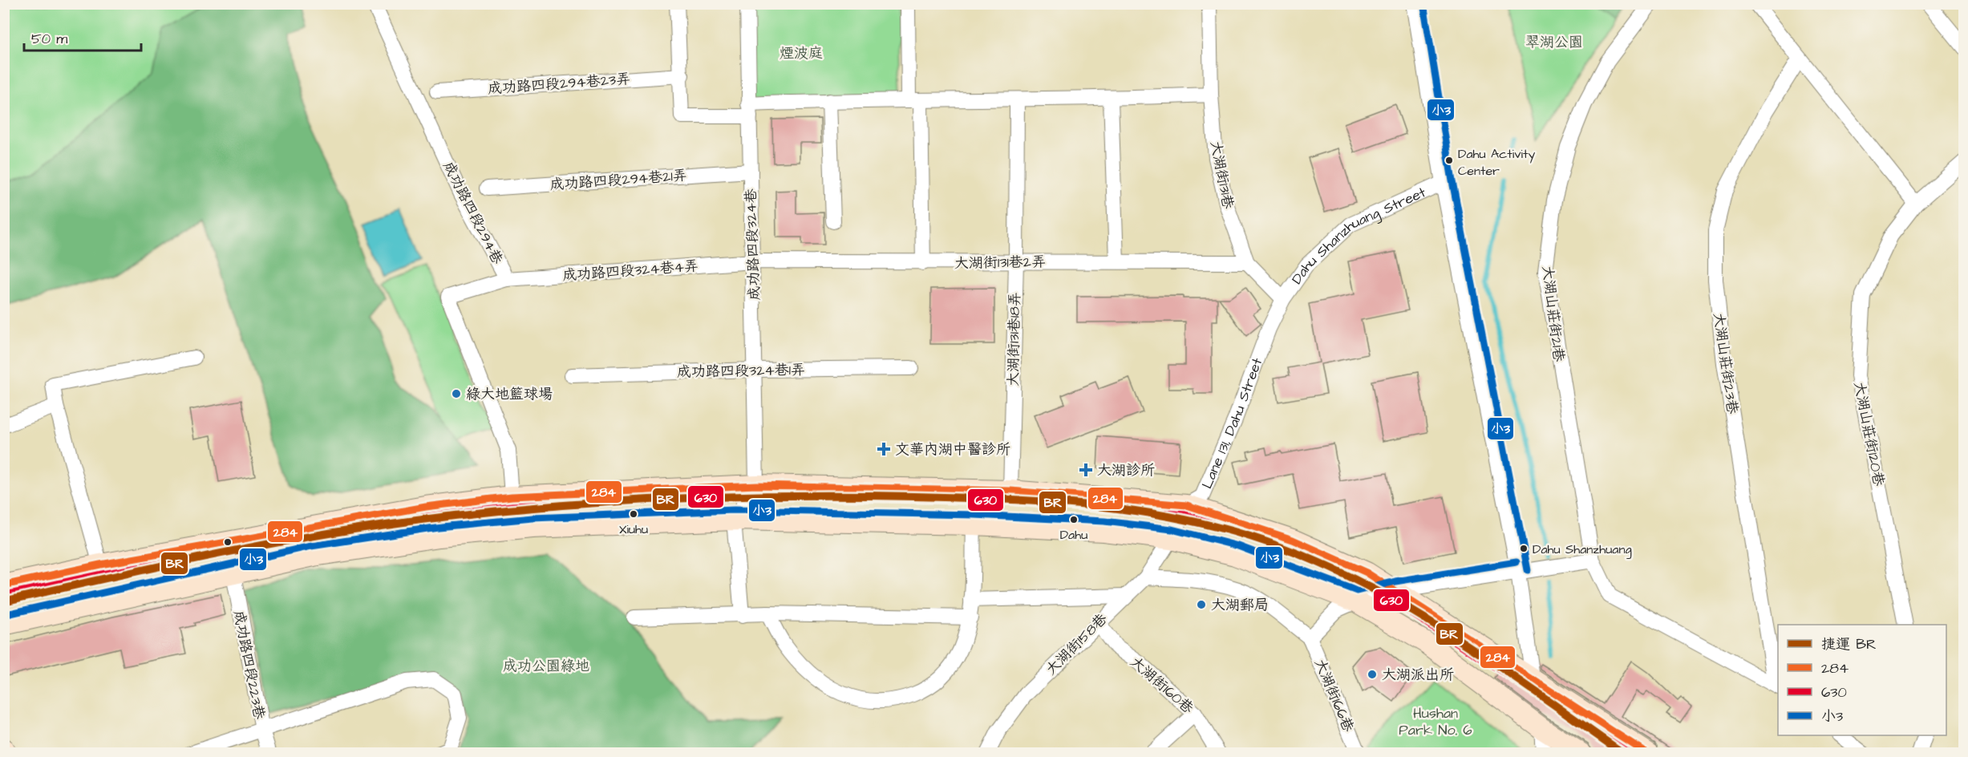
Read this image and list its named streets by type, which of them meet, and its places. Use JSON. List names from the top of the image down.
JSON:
{
  "streets": {
    "street": [
      "成功路四段294巷23弄",
      "大湖街131巷",
      "成功路四段294巷21弄",
      "成功路四段294巷",
      "Dahu Shanzhuang Street",
      "成功路四段324巷",
      "大湖街131巷2弄",
      "成功路四段324巷4弄",
      "大湖山莊街21巷",
      "大湖街131巷18弄",
      "大湖山莊街23巷",
      "成功路四段324巷1弄",
      "Lane 131, Dahu Street",
      "大湖山莊街120巷",
      "大湖街158巷",
      "成功路四段223巷",
      "大湖街160巷",
      "大湖街166巷"
    ]
  },
  "crossings": [
    ["大湖街131巷", "Dahu Shanzhuang Street"],
    ["大湖街131巷", "大湖街131巷2弄"],
    ["大湖街131巷", "Lane 131, Dahu Street"],
    ["成功路四段294巷21弄", "成功路四段324巷"],
    ["成功路四段294巷", "成功路四段324巷4弄"],
    ["Dahu Shanzhuang Street", "Lane 131, Dahu Street"],
    ["成功路四段324巷", "大湖街131巷2弄"],
    ["成功路四段324巷", "成功路四段324巷4弄"],
    ["成功路四段324巷", "成功路四段324巷1弄"],
    ["大湖街131巷2弄", "成功路四段324巷4弄"],
    ["大湖街131巷2弄", "大湖街131巷18弄"],
    ["Lane 131, Dahu Street", "大湖街158巷"],
    ["大湖街158巷", "大湖街160巷"]
  ],
  "parks": [
    "翠湖公園",
    "煙波庭",
    "成功公園綠地",
    "Hushan Park No. 6"
  ],
  "places": {
    "other": [
      "Dahu Activity Center",
      "綠大地籃球場",
      "Xiuhu",
      "Dahu",
      "Dahu Shanzhuang",
      "大湖郵局",
      "大湖派出所"
    ],
    "health": ["文華內湖中醫診所", "大湖診所"]
  },
  "lines": [
    "transit line 小3",
    "transit line 284",
    "transit line 630",
    "metro line BR"
  ],
  "legend": [
    "捷運 BR",
    "284",
    "630",
    "小3"
  ],
  "scale_bar": "50 m"
}
